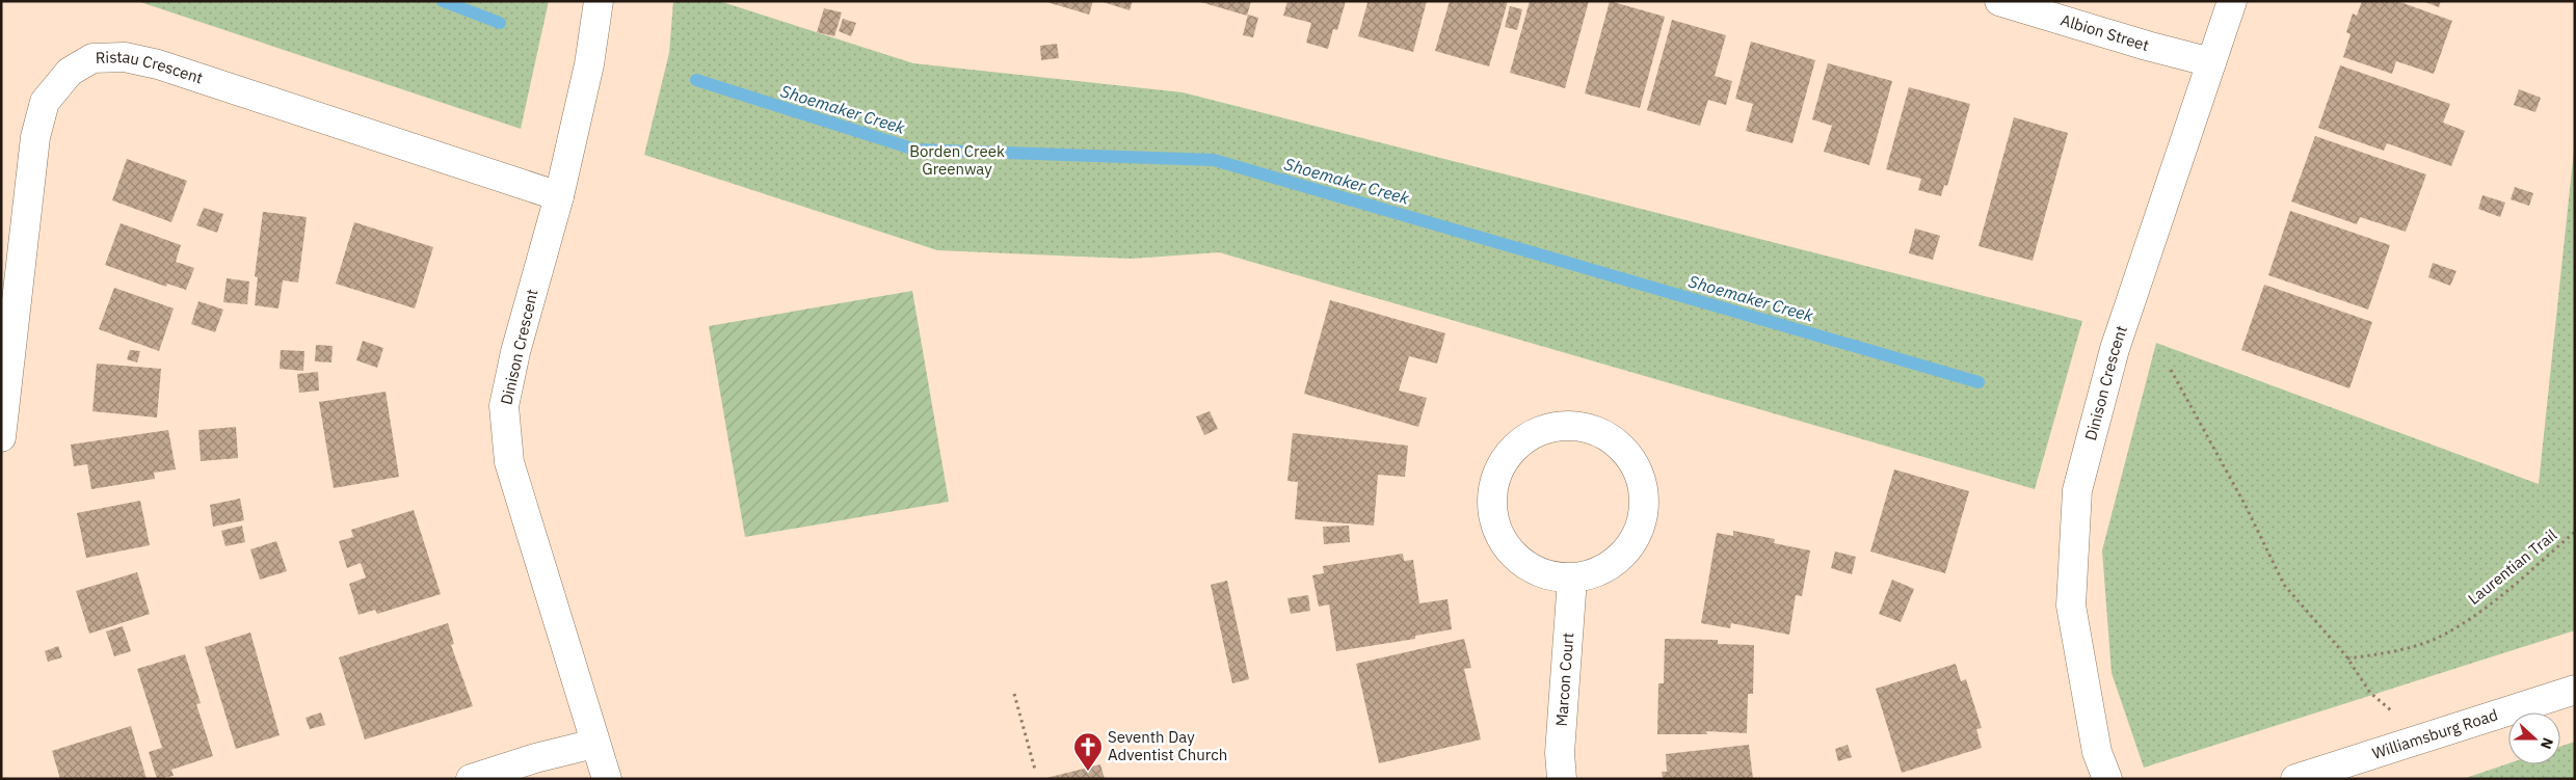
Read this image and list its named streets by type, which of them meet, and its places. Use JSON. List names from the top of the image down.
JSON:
{
  "streets": {
    "street": [
      "Albion Street",
      "Ristau Crescent",
      "Dinison Crescent",
      "Marcon Court",
      "Williamsburg Road"
    ],
    "path": ["Laurentian Trail"]
  },
  "crossings": [
    ["Albion Street", "Dinison Crescent"],
    ["Ristau Crescent", "Dinison Crescent"]
  ],
  "water": ["Shoemaker Creek"],
  "parks": ["Borden Creek Greenway"],
  "places": {
    "church": ["Seventh Day Adventist Church"]
  },
  "north": "right"
}
